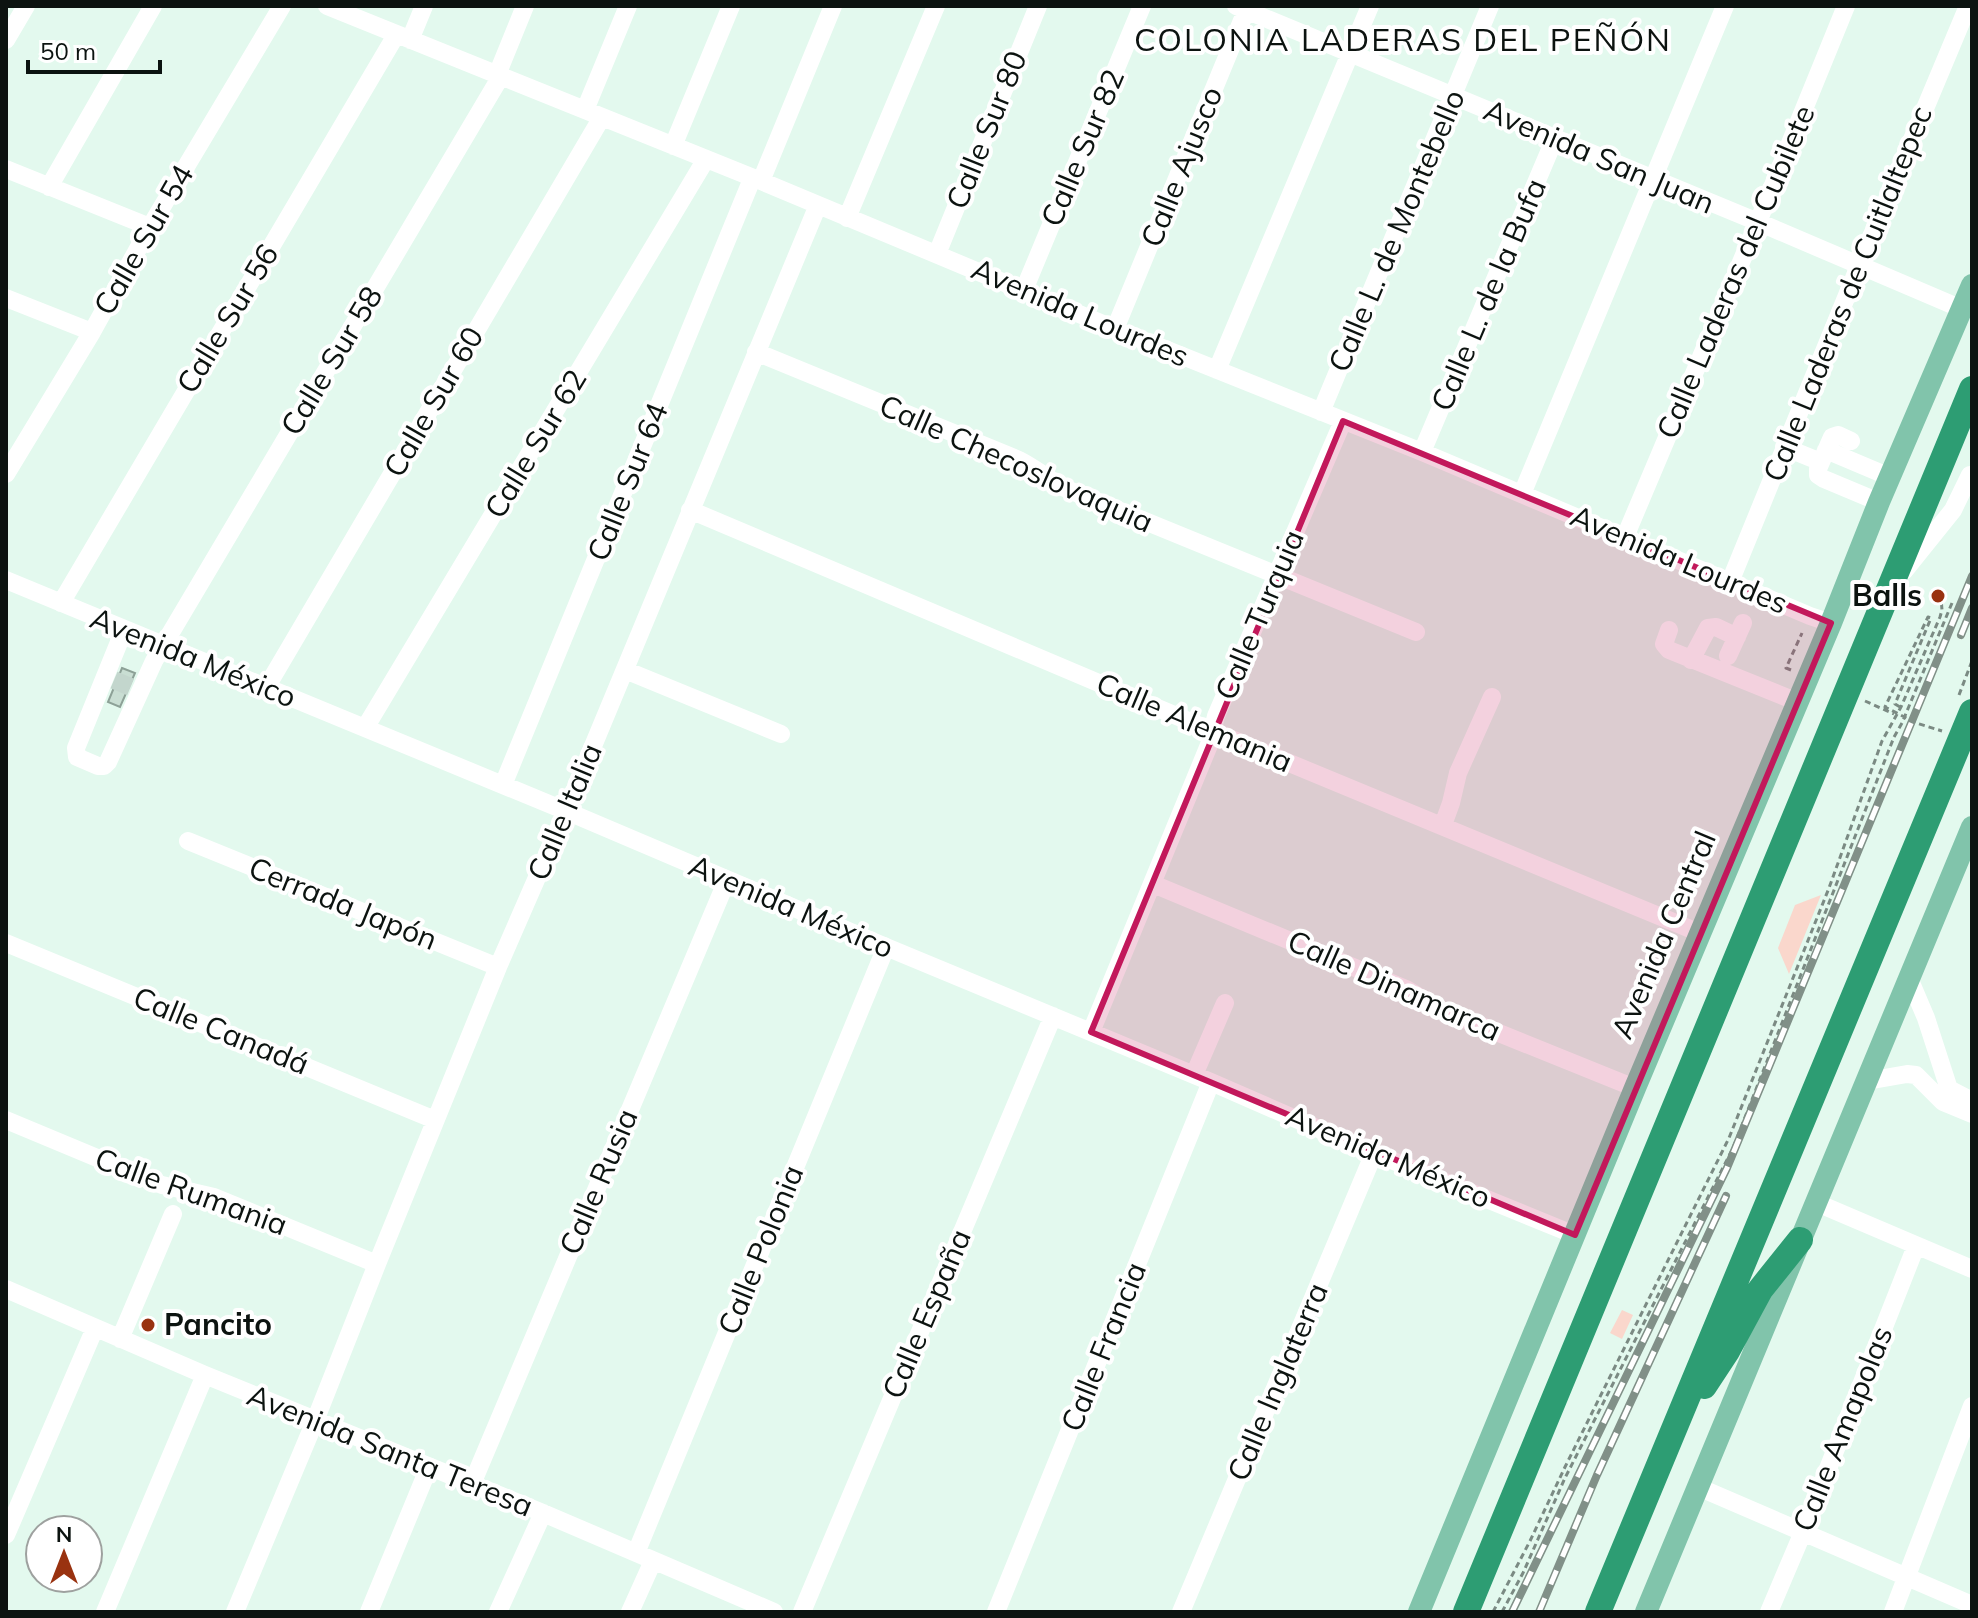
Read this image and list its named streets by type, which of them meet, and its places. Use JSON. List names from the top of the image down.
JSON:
{
  "streets": {
    "main road": ["Avenida Central"],
    "street": [
      "Calle Sur 80",
      "Calle Sur 82",
      "Avenida San Juan",
      "Calle Ajusco",
      "Calle L. de Montebello",
      "Calle Sur 54",
      "Calle Laderas del Cubilete",
      "Calle Laderas de Cuitlaltepec",
      "Calle L. de la Bufa",
      "Avenida Lourdes",
      "Calle Sur 56",
      "Calle Sur 58",
      "Calle Sur 60",
      "Calle Sur 62",
      "Calle Checoslovaquia",
      "Calle Sur 64",
      "Calle Turquia",
      "Avenida México",
      "Calle Alemania",
      "Calle Italia",
      "Cerrada Japón",
      "Calle Dinamarca",
      "Calle Canadá",
      "Calle Rusia",
      "Calle Rumania",
      "Calle Polonia",
      "Calle España",
      "Calle Francia",
      "Calle Inglaterra",
      "Calle Amapolas",
      "Avenida Santa Teresa"
    ]
  },
  "crossings": [
    ["Calle Sur 80", "Avenida Lourdes"],
    ["Calle Sur 82", "Avenida Lourdes"],
    ["Avenida San Juan", "Calle Ajusco"],
    ["Avenida San Juan", "Calle L. de Montebello"],
    ["Avenida San Juan", "Calle Laderas del Cubilete"],
    ["Avenida San Juan", "Calle Laderas de Cuitlaltepec"],
    ["Avenida San Juan", "Calle L. de la Bufa"],
    ["Avenida San Juan", "Avenida Central"],
    ["Calle Ajusco", "Avenida Lourdes"],
    ["Calle L. de Montebello", "Avenida Lourdes"],
    ["Calle Laderas del Cubilete", "Avenida Lourdes"],
    ["Calle Laderas de Cuitlaltepec", "Avenida Lourdes"],
    ["Calle L. de la Bufa", "Avenida Lourdes"],
    ["Avenida Lourdes", "Calle Sur 56"],
    ["Avenida Lourdes", "Calle Sur 58"],
    ["Avenida Lourdes", "Calle Sur 60"],
    ["Avenida Lourdes", "Calle Sur 62"],
    ["Avenida Lourdes", "Calle Sur 64"],
    ["Avenida Lourdes", "Calle Turquia"],
    ["Avenida Lourdes", "Calle Italia"],
    ["Avenida Lourdes", "Avenida Central"],
    ["Calle Sur 56", "Avenida México"],
    ["Calle Sur 58", "Avenida México"],
    ["Calle Sur 60", "Avenida México"],
    ["Calle Sur 62", "Avenida México"],
    ["Calle Checoslovaquia", "Calle Turquia"],
    ["Calle Checoslovaquia", "Calle Italia"],
    ["Calle Sur 64", "Avenida México"],
    ["Calle Turquia", "Avenida México"],
    ["Calle Turquia", "Calle Alemania"],
    ["Calle Turquia", "Calle Dinamarca"],
    ["Avenida México", "Calle Italia"],
    ["Avenida México", "Avenida Central"],
    ["Avenida México", "Calle Rusia"],
    ["Avenida México", "Calle Polonia"],
    ["Avenida México", "Calle España"],
    ["Avenida México", "Calle Francia"],
    ["Avenida México", "Calle Inglaterra"],
    ["Calle Alemania", "Calle Italia"],
    ["Calle Alemania", "Avenida Central"],
    ["Calle Italia", "Cerrada Japón"],
    ["Calle Italia", "Calle Canadá"],
    ["Calle Italia", "Calle Rumania"],
    ["Calle Italia", "Avenida Santa Teresa"],
    ["Avenida Central", "Calle Dinamarca"],
    ["Calle Rusia", "Avenida Santa Teresa"],
    ["Calle Polonia", "Avenida Santa Teresa"]
  ],
  "districts": ["COLONIA LADERAS DEL PEÑÓN"],
  "places": ["Balls", "Pancito"],
  "scale_bar": "50 m",
  "north": "top"
}
